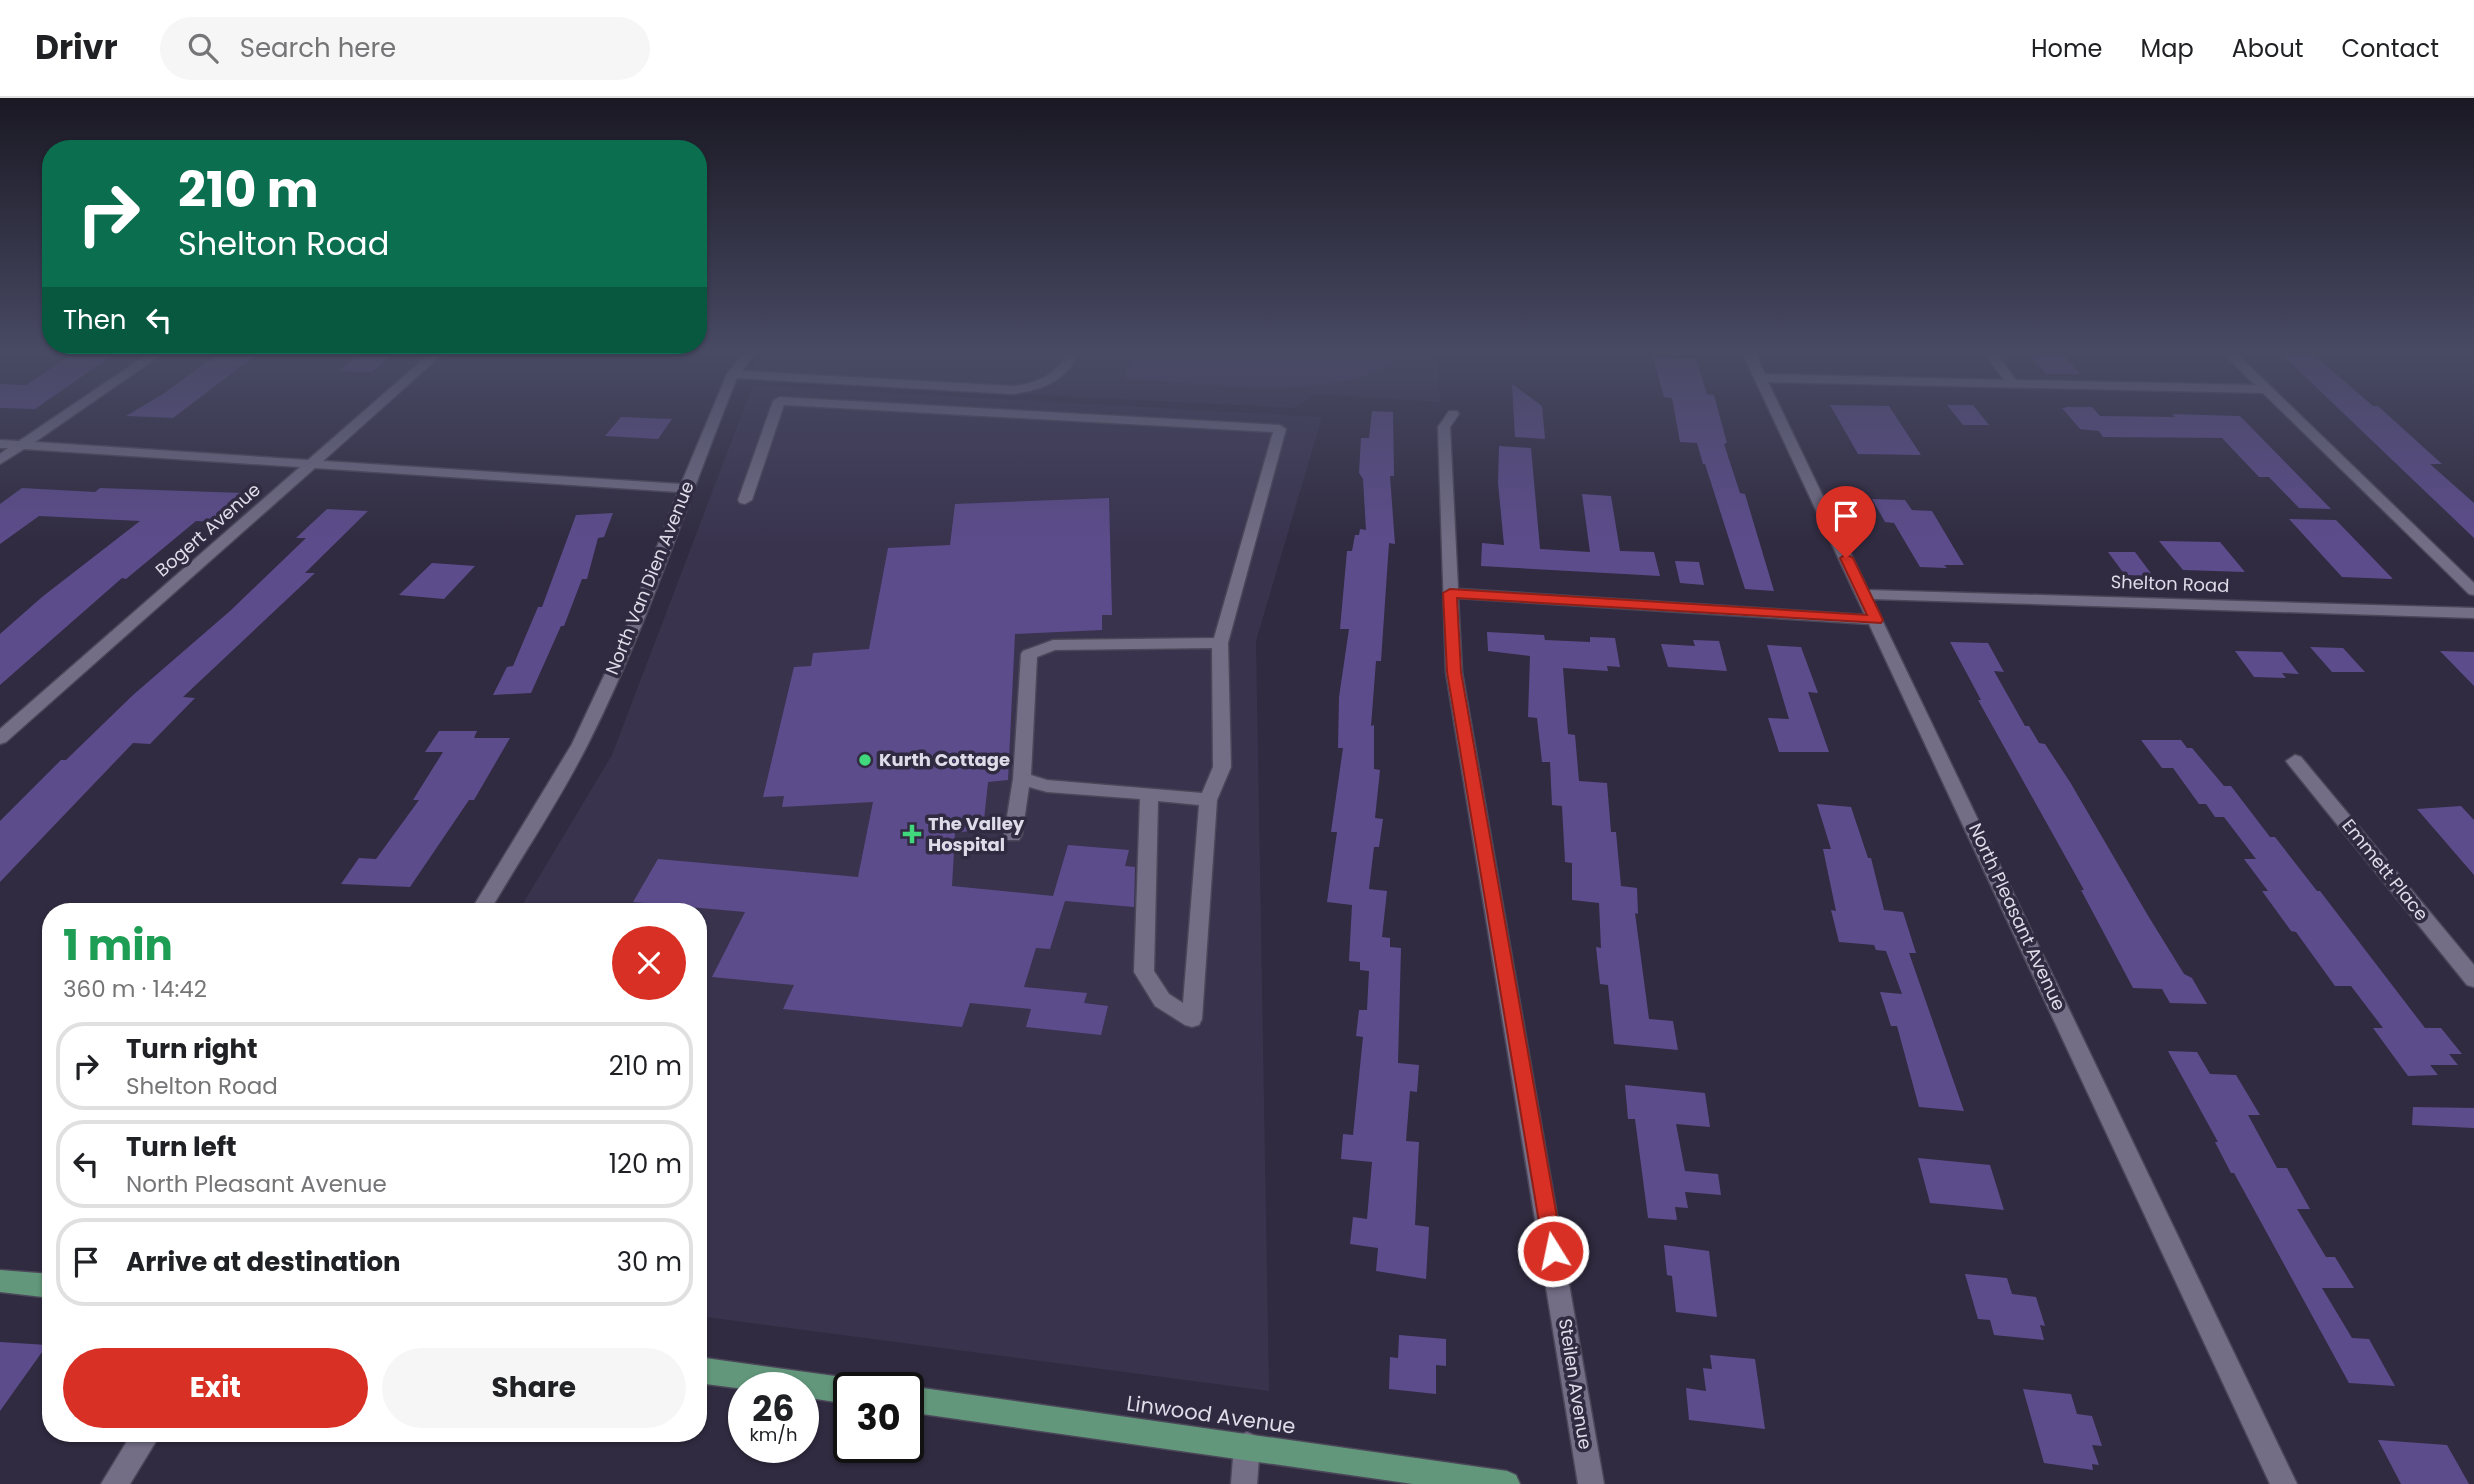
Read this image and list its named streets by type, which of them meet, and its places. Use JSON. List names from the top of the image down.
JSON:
{
  "streets": {
    "main road": ["Linwood Avenue"],
    "street": [
      "Bogert Avenue",
      "North Van Dien Avenue",
      "Shelton Road",
      "Emmett Place",
      "North Pleasant Avenue",
      "Steilen Avenue"
    ]
  },
  "crossings": [
    ["Shelton Road", "North Pleasant Avenue"]
  ],
  "places": {
    "other": ["Kurth Cottage"],
    "health": ["The Valley Hospital"]
  },
  "page": {
    "header": "Drivr",
    "search": "Search here",
    "nav": [
      "Home",
      "Map",
      "About",
      "Contact"
    ],
    "turn": ["210 m", "Shelton Road"],
    "then": "Then",
    "heading": ["1 min", "360 m · 14:42"],
    "list": [
      {
        "name": "Turn right",
        "note": "Shelton Road",
        "value": "210 m"
      },
      {
        "name": "Turn left",
        "note": "North Pleasant Avenue",
        "value": "120 m"
      },
      {
        "name": "Arrive at destination",
        "value": "30 m"
      }
    ],
    "buttons": ["Exit", "Share"],
    "speed": "26 km/h",
    "limit": "30"
  }
}
